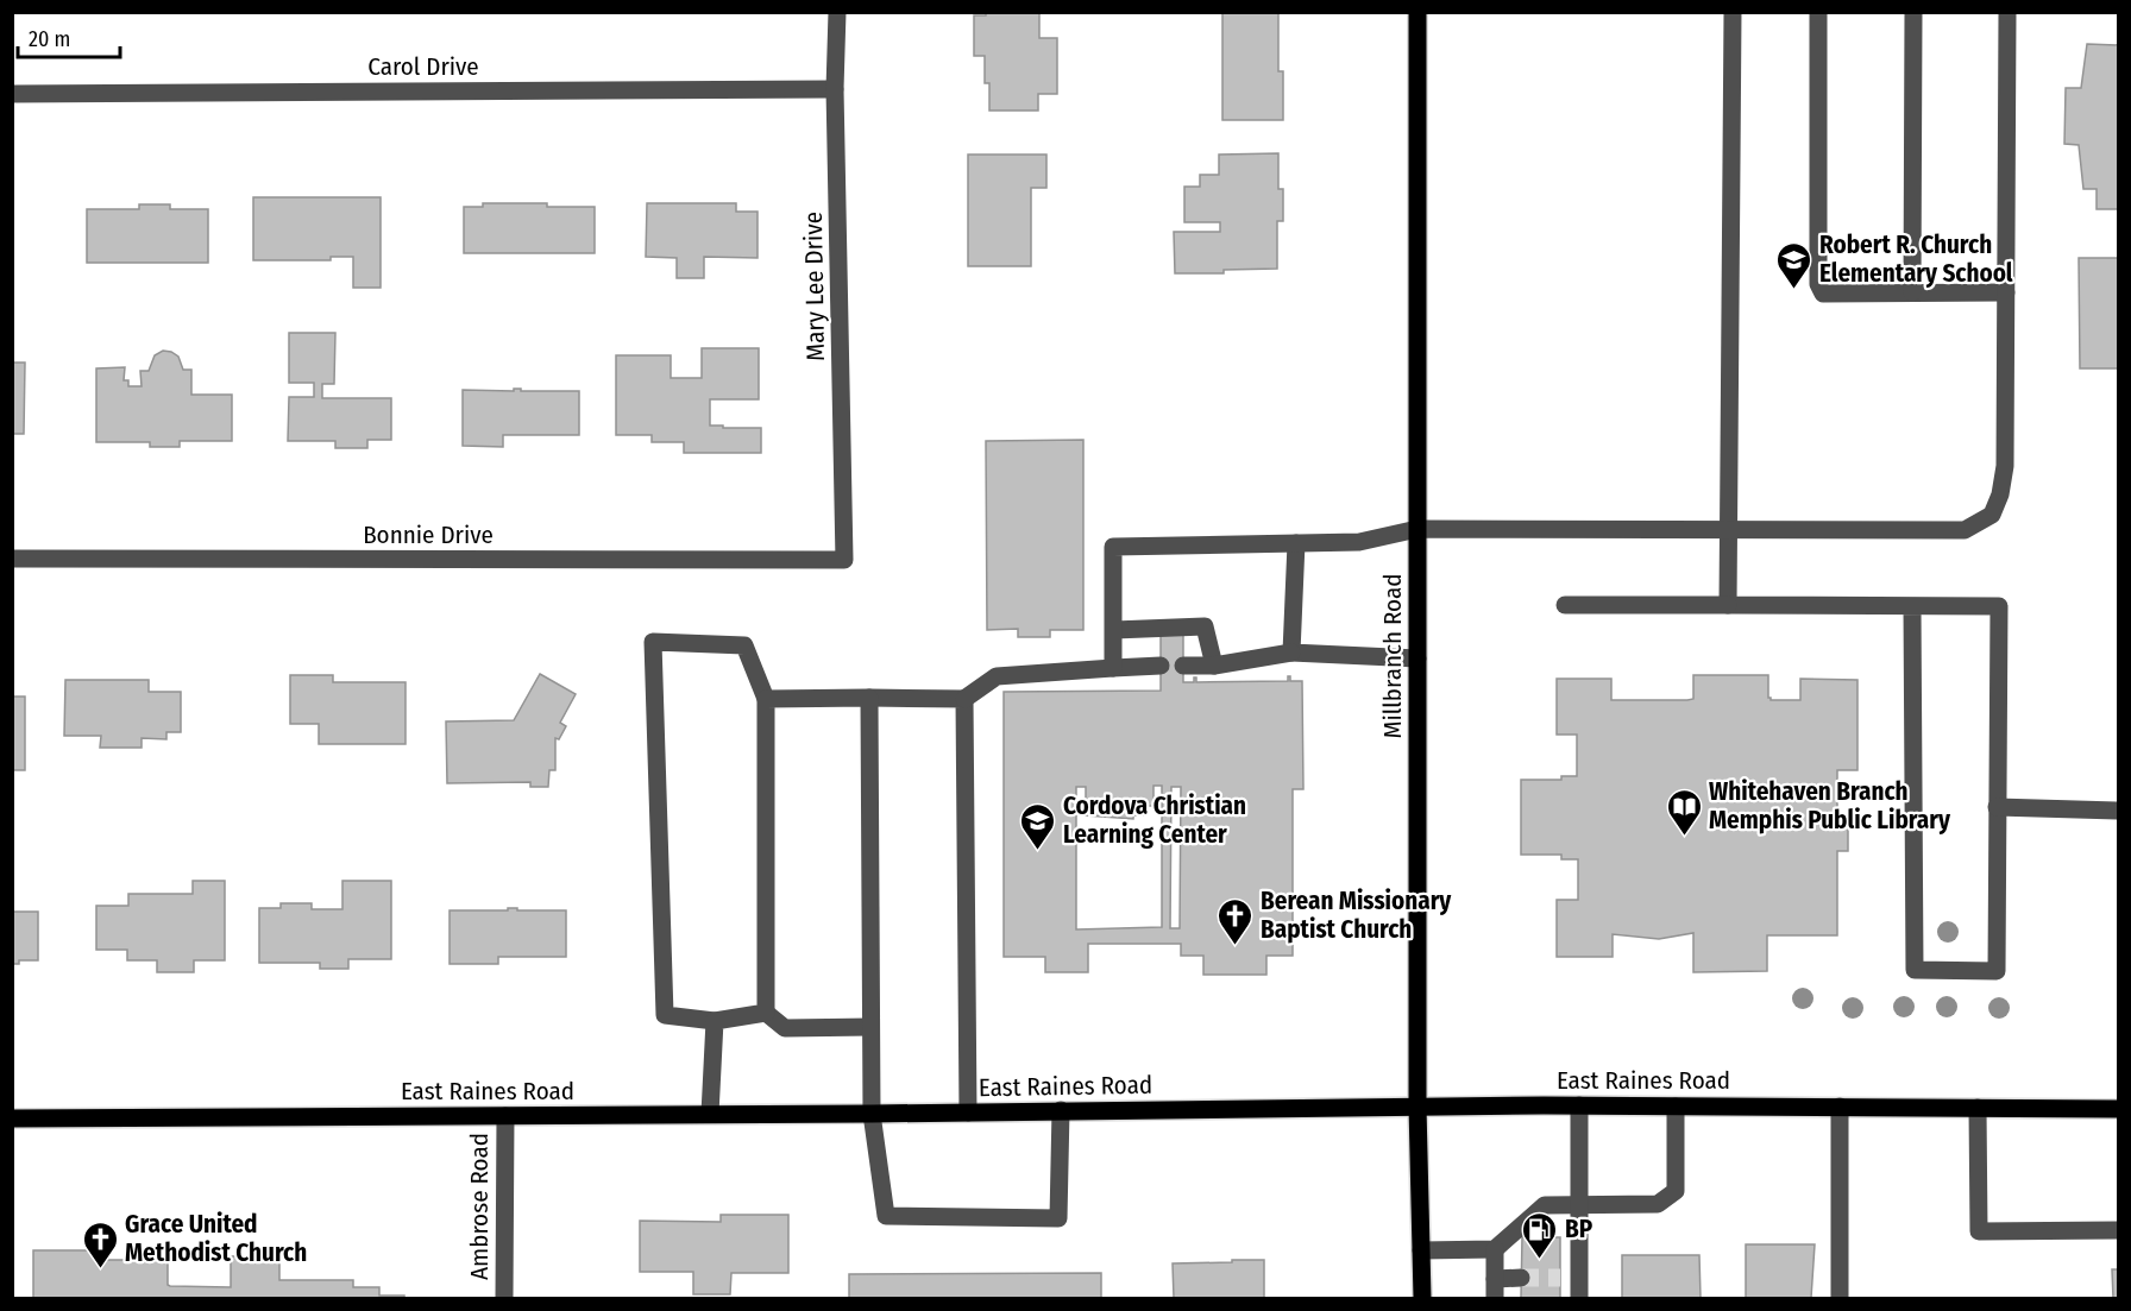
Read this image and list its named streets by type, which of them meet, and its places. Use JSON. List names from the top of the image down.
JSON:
{
  "streets": {
    "main road": ["Millbranch Road", "East Raines Road"],
    "street": [
      "Carol Drive",
      "Mary Lee Drive",
      "Bonnie Drive",
      "Ambrose Road"
    ]
  },
  "crossings": [
    ["Carol Drive", "Mary Lee Drive"],
    ["Mary Lee Drive", "Bonnie Drive"],
    ["Millbranch Road", "East Raines Road"],
    ["East Raines Road", "Ambrose Road"]
  ],
  "places": {
    "school or university": ["Robert R. Church Elementary School", "Cordova Christian Learning Center"],
    "library": ["Whitehaven Branch Memphis Public Library"],
    "church": ["Berean Missionary Baptist Church", "Grace United Methodist Church"],
    "fuel station": ["BP"]
  },
  "scale_bar": "20 m"
}
